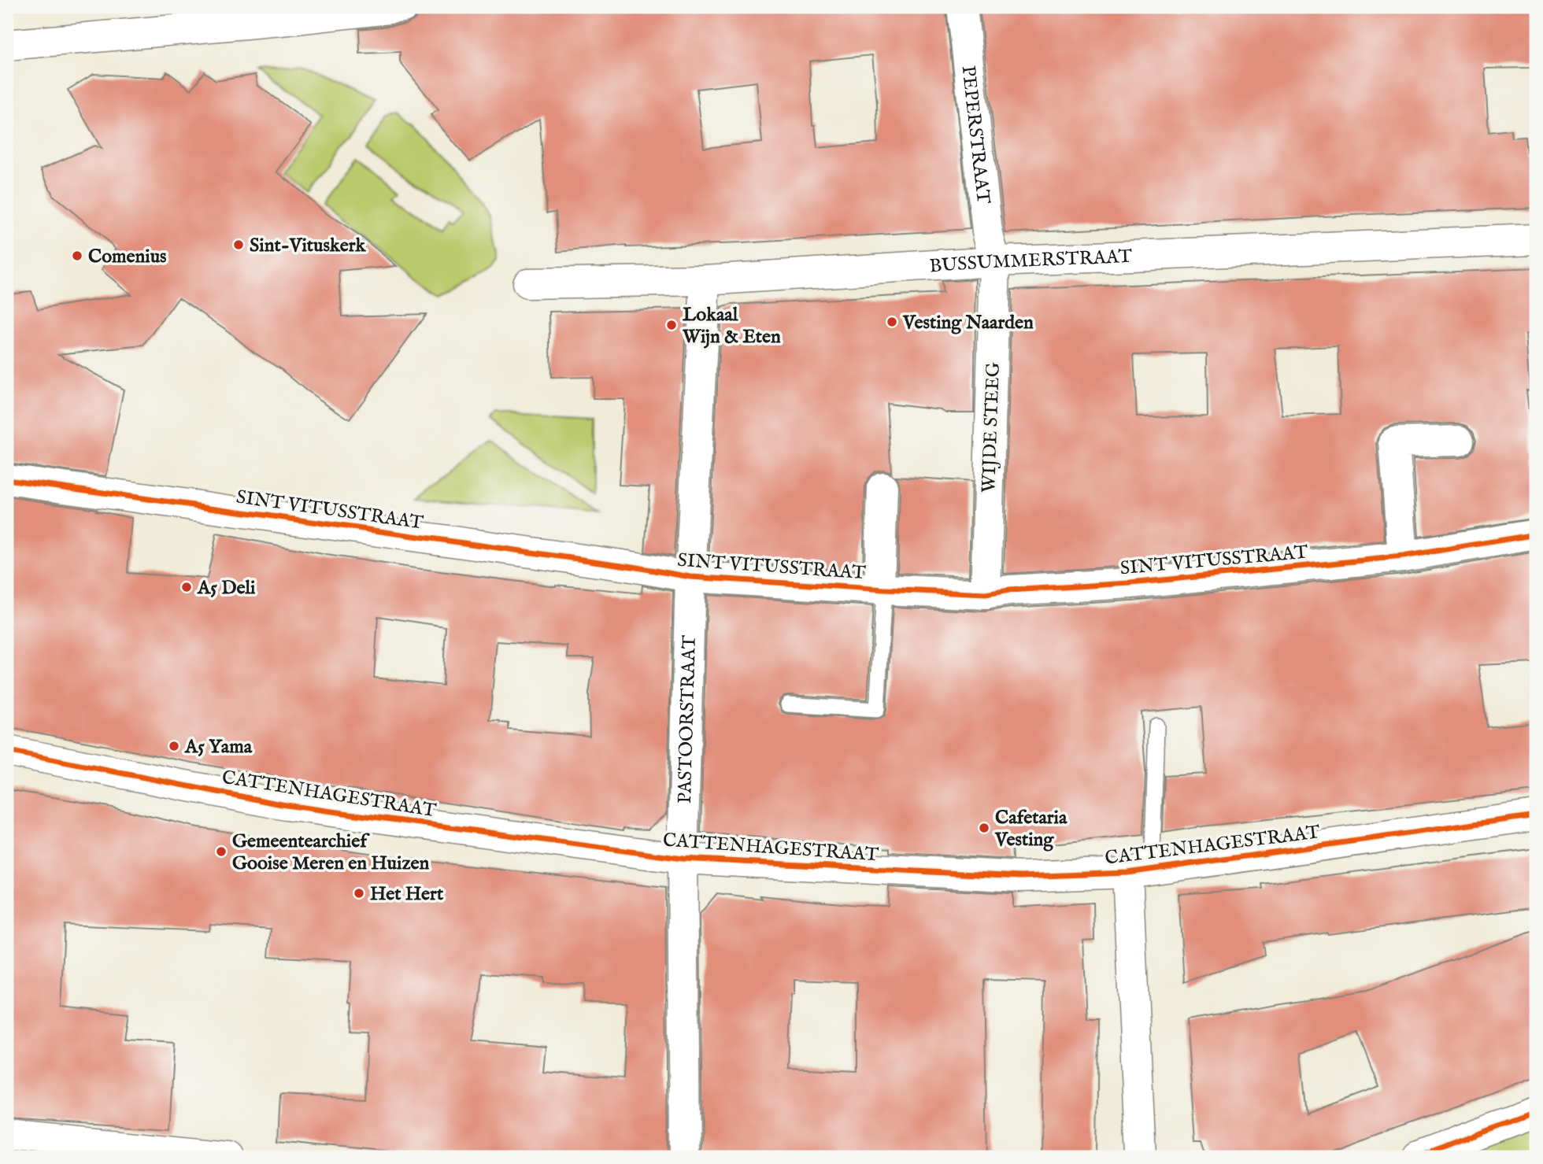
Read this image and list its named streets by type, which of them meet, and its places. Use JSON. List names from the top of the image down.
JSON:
{
  "streets": {
    "street": [
      "PEPERSTRAAT",
      "BUSSUMMERSTRAAT",
      "WIJDE STEEG",
      "SINT VITUSSTRAAT",
      "PASTOORSTRAAT",
      "CATTENHAGESTRAAT"
    ]
  },
  "crossings": [
    ["PEPERSTRAAT", "BUSSUMMERSTRAAT"],
    ["PEPERSTRAAT", "WIJDE STEEG"],
    ["BUSSUMMERSTRAAT", "WIJDE STEEG"],
    ["BUSSUMMERSTRAAT", "PASTOORSTRAAT"],
    ["WIJDE STEEG", "SINT VITUSSTRAAT"],
    ["SINT VITUSSTRAAT", "PASTOORSTRAAT"],
    ["PASTOORSTRAAT", "CATTENHAGESTRAAT"]
  ],
  "places": [
    "Sint-Vituskerk",
    "Comenius",
    "Vesting Naarden",
    "Lokaal Wijn & Eten",
    "A5 Deli",
    "A5 Yama",
    "Cafetaria Vesting",
    "Gemeentearchief Gooise Meren en Huizen",
    "Het Hert"
  ]
}
